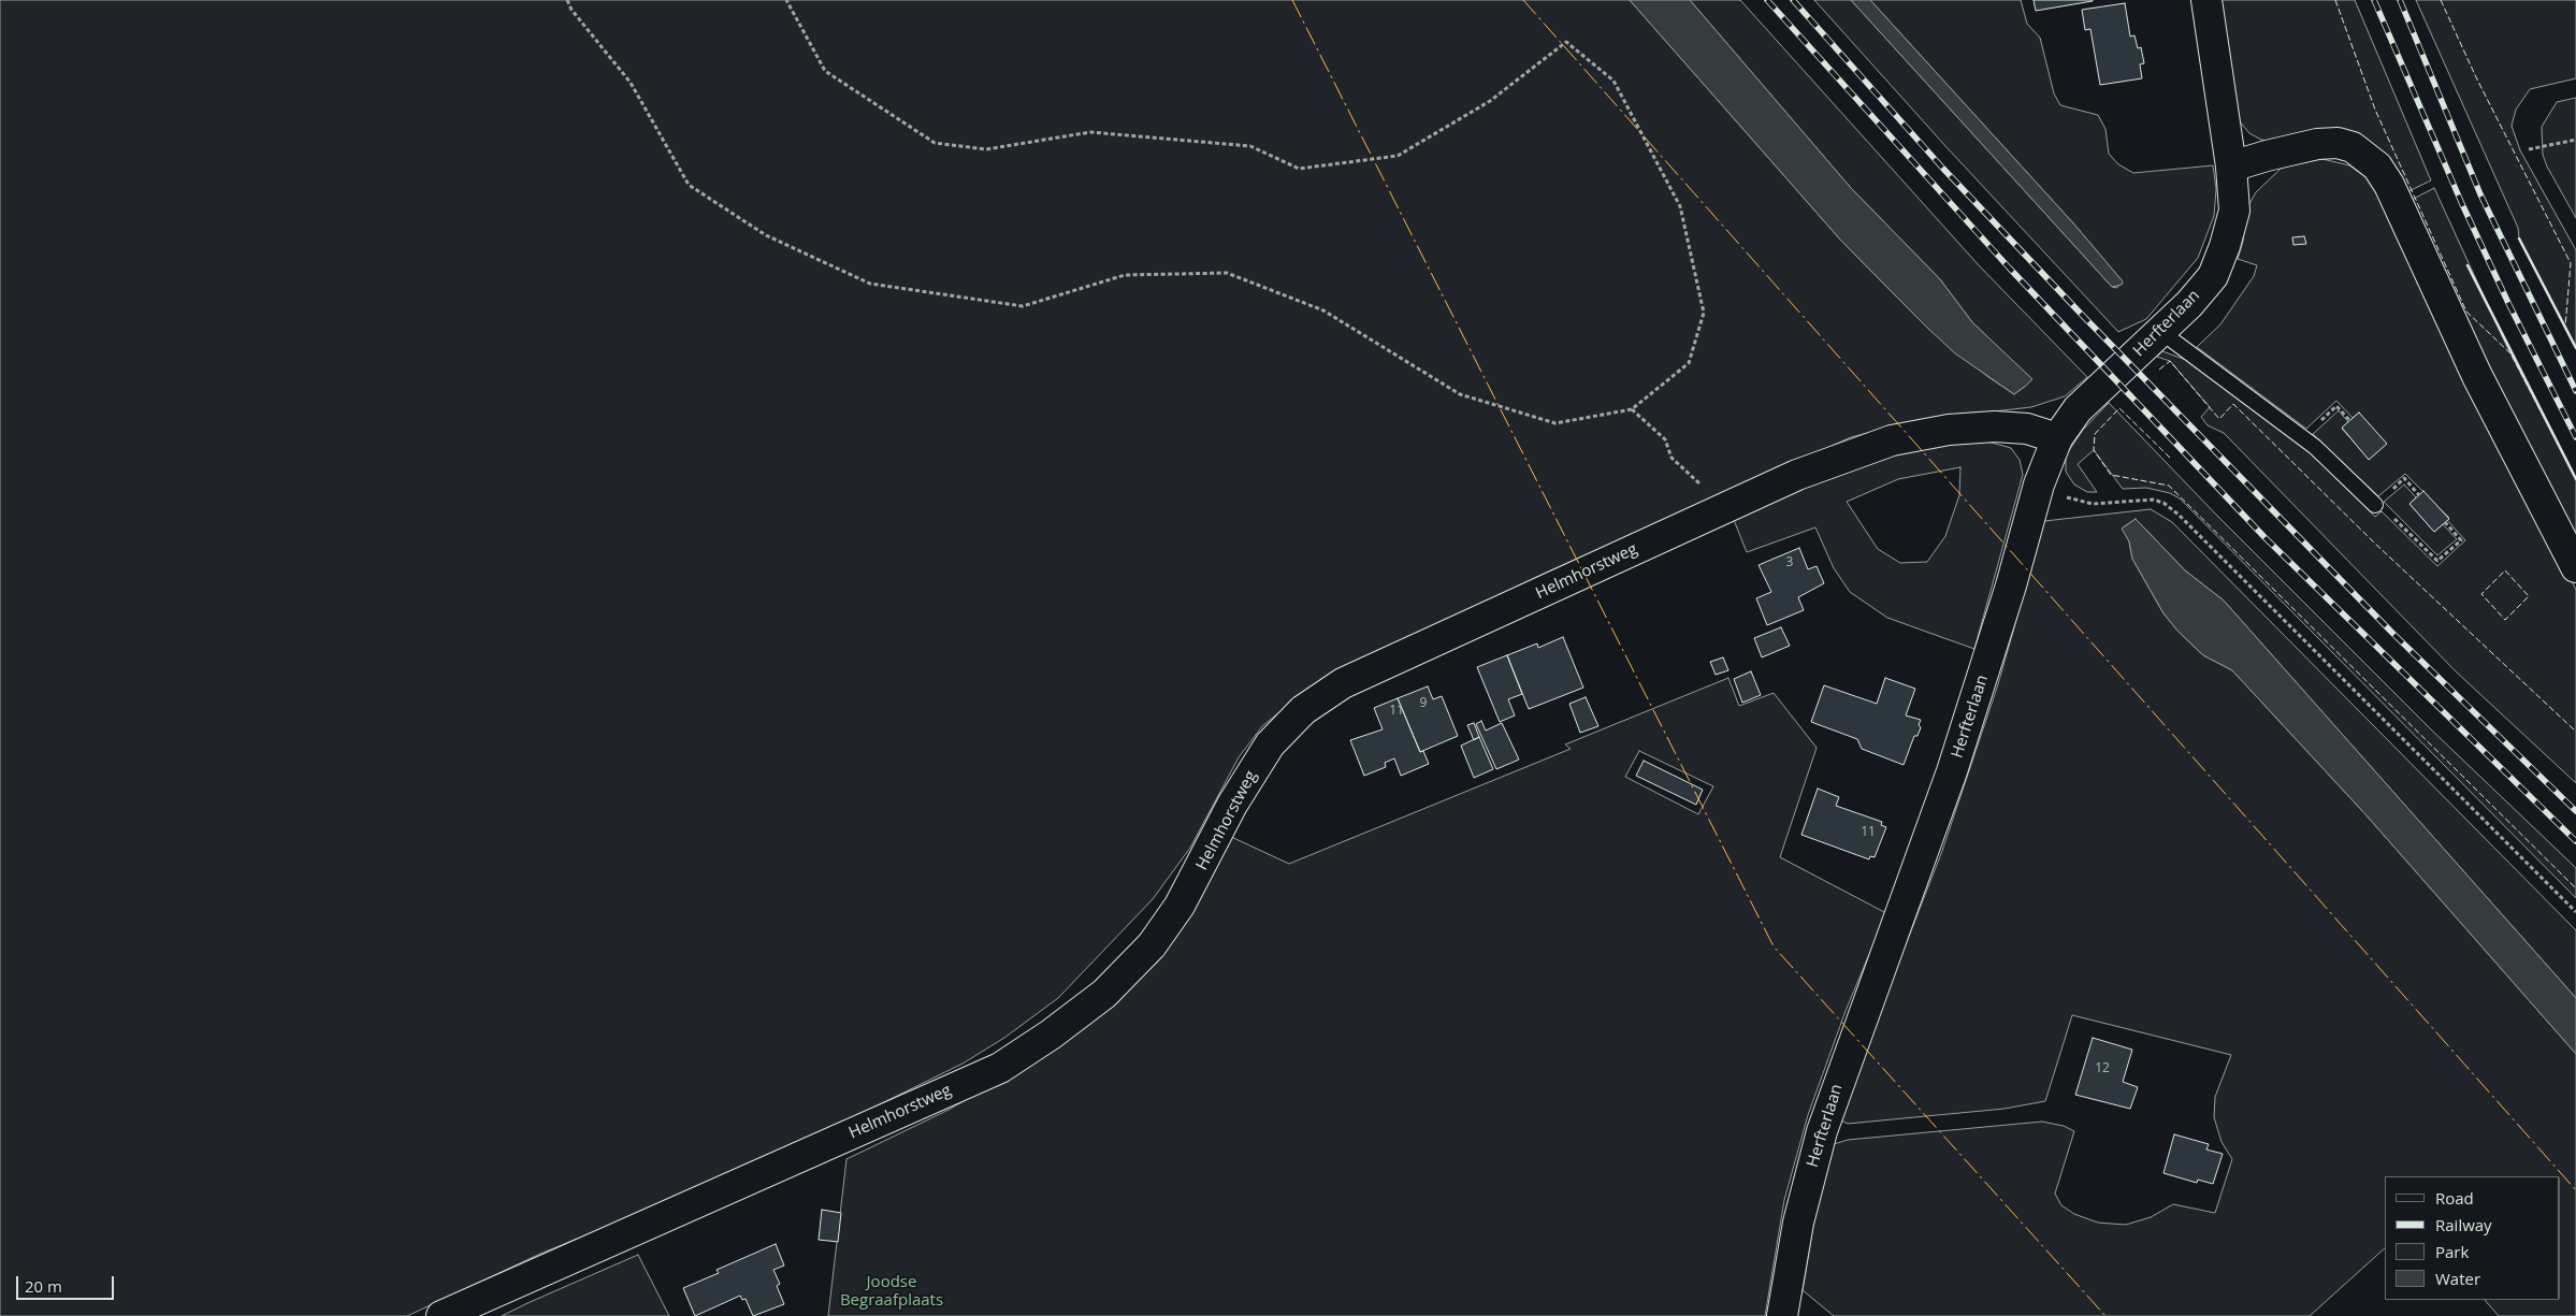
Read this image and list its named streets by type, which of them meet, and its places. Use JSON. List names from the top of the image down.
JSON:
{
  "streets": {
    "street": ["Herfterlaan", "Helmhorstweg"]
  },
  "crossings": [
    ["Herfterlaan", "Helmhorstweg"]
  ],
  "parks": ["Joodse Begraafplaats"],
  "house_numbers": [
    "3",
    "9",
    "11",
    "11",
    "12"
  ],
  "legend": [
    "Road",
    "Railway",
    "Park",
    "Water"
  ],
  "scale_bar": "20 m"
}
